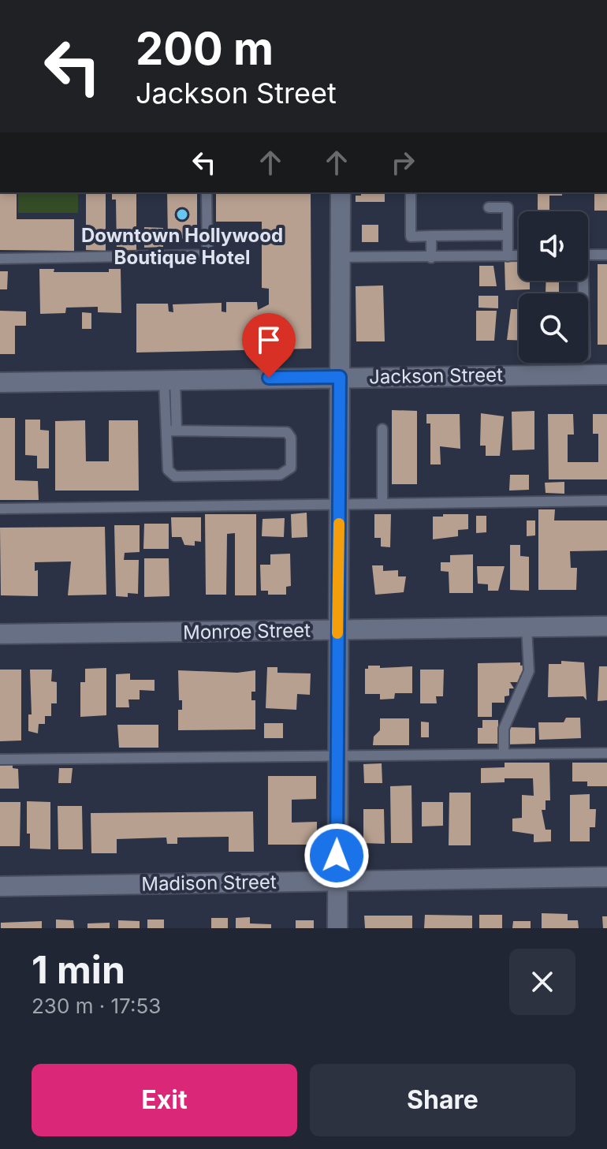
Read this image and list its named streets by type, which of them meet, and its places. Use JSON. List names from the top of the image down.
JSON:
{
  "streets": {
    "street": ["Jackson Street", "Monroe Street", "Madison Street"]
  },
  "places": ["Downtown Hollywood Boutique Hotel"],
  "page": {
    "turn": ["200 m", "Jackson Street"],
    "heading": ["1 min", "230 m · 17:53"],
    "buttons": ["Exit", "Share"]
  }
}
